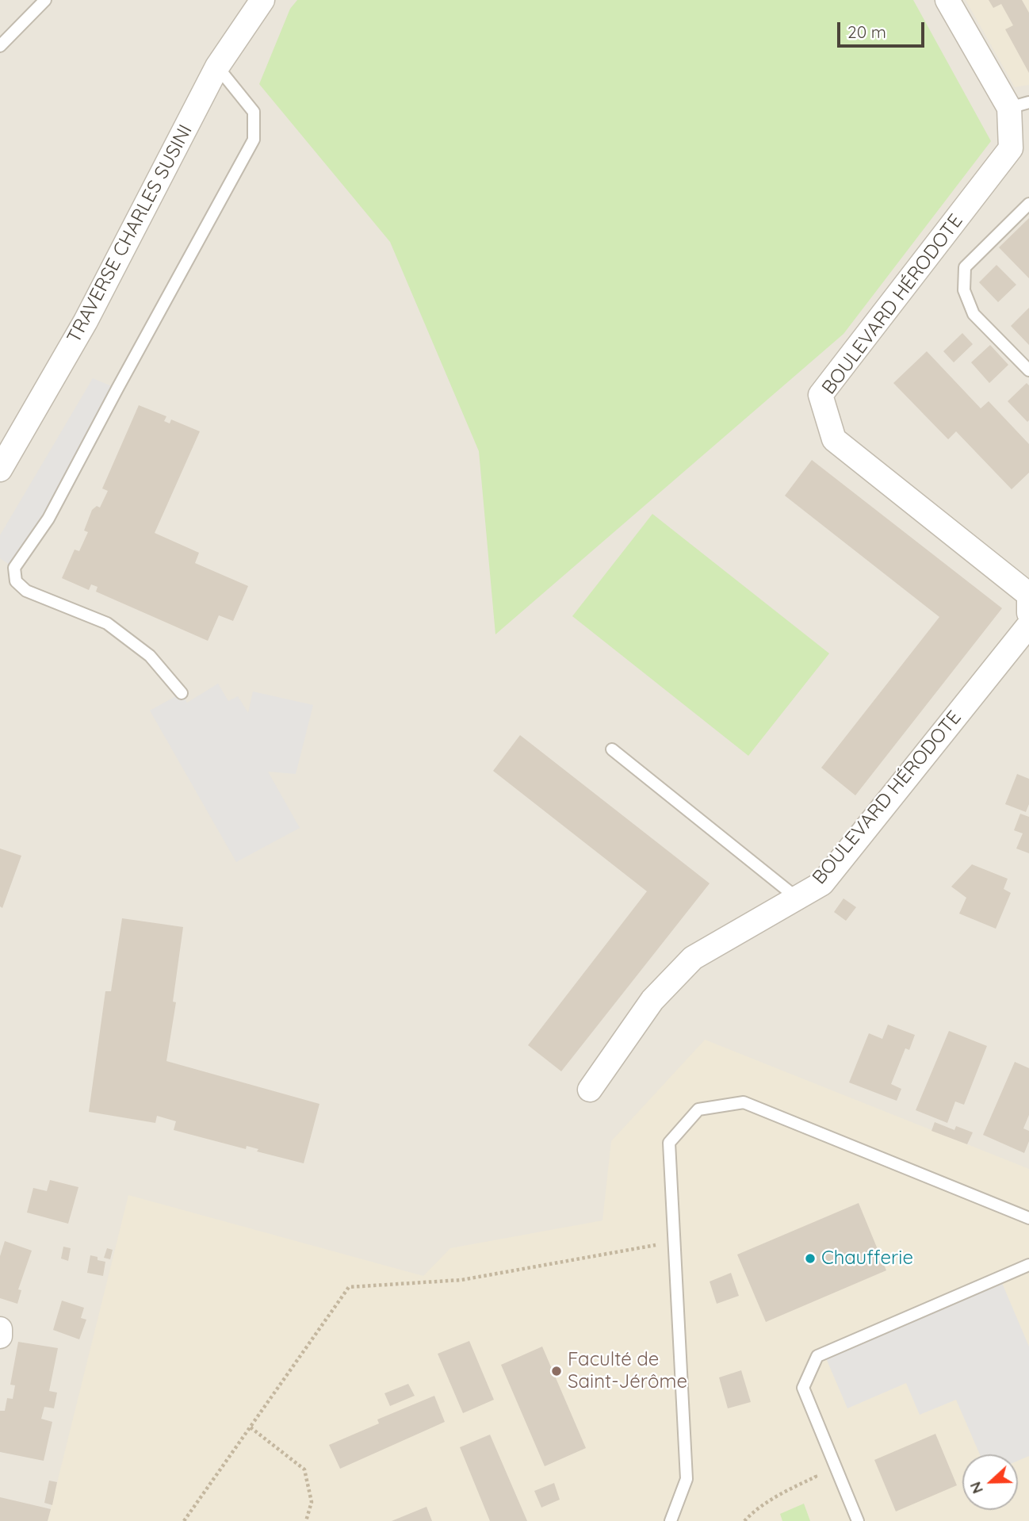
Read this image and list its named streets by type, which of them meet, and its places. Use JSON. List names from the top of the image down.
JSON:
{
  "streets": {
    "street": ["TRAVERSE CHARLES SUSINI", "BOULEVARD HÉRODOTE"]
  },
  "places": ["Chaufferie", "Faculté de Saint-Jérôme"],
  "scale_bar": "20 m",
  "north": "left"
}
